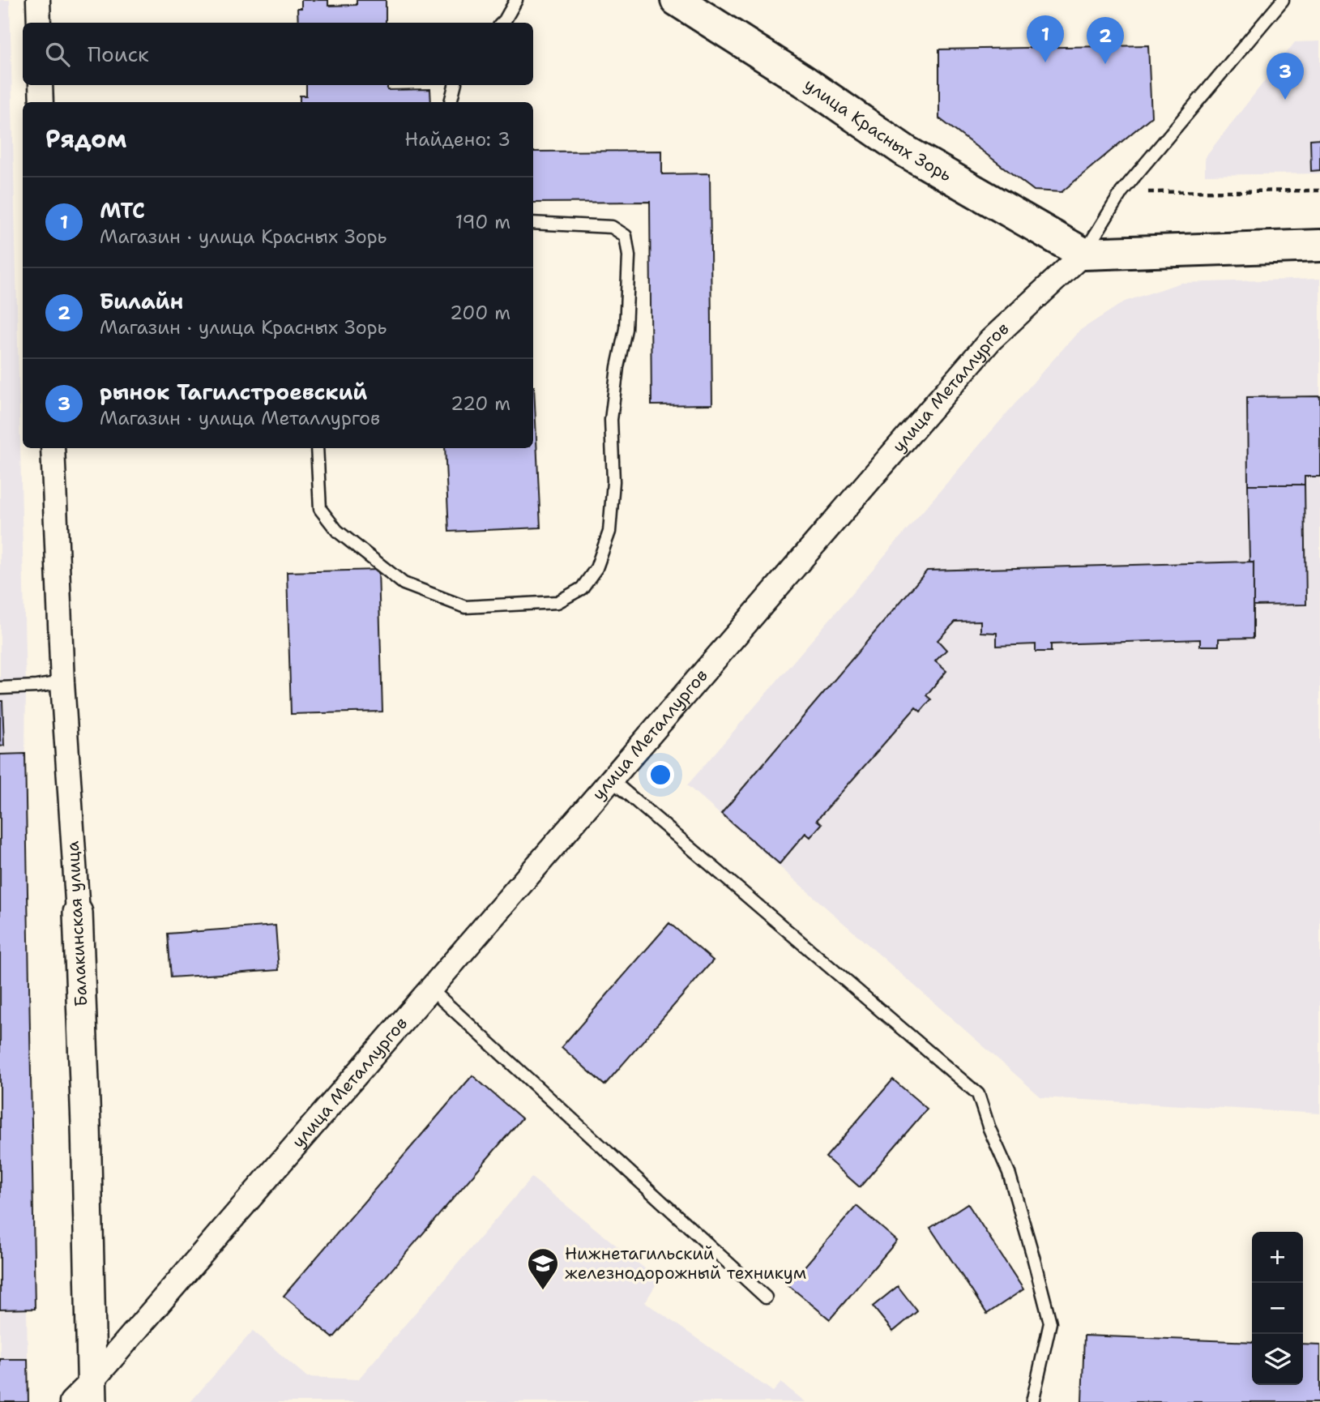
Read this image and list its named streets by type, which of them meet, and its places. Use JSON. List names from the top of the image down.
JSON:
{
  "streets": {
    "main road": ["улица Красных Зорь"],
    "street": ["улица Металлургов", "Балакинская улица"]
  },
  "crossings": [
    ["улица Красных Зорь", "улица Металлургов"],
    ["улица Металлургов", "Балакинская улица"]
  ],
  "places": {
    "school or university": ["Нижнетагильский железнодорожный техникум"]
  },
  "page": {
    "pins": ["1", "2", "3"],
    "search": "Поиск",
    "heading": ["Рядом", "Найдено: 3"],
    "list": [
      {
        "mark": "1",
        "name": "МТС",
        "note": "Магазин · улица Красных Зорь",
        "value": "190 m"
      },
      {
        "mark": "2",
        "name": "Билайн",
        "note": "Магазин · улица Красных Зорь",
        "value": "200 m"
      },
      {
        "mark": "3",
        "name": "рынок Тагилстроевский",
        "note": "Магазин · улица Металлургов",
        "value": "220 m"
      }
    ],
    "map_buttons": ["+", "−"]
  }
}
